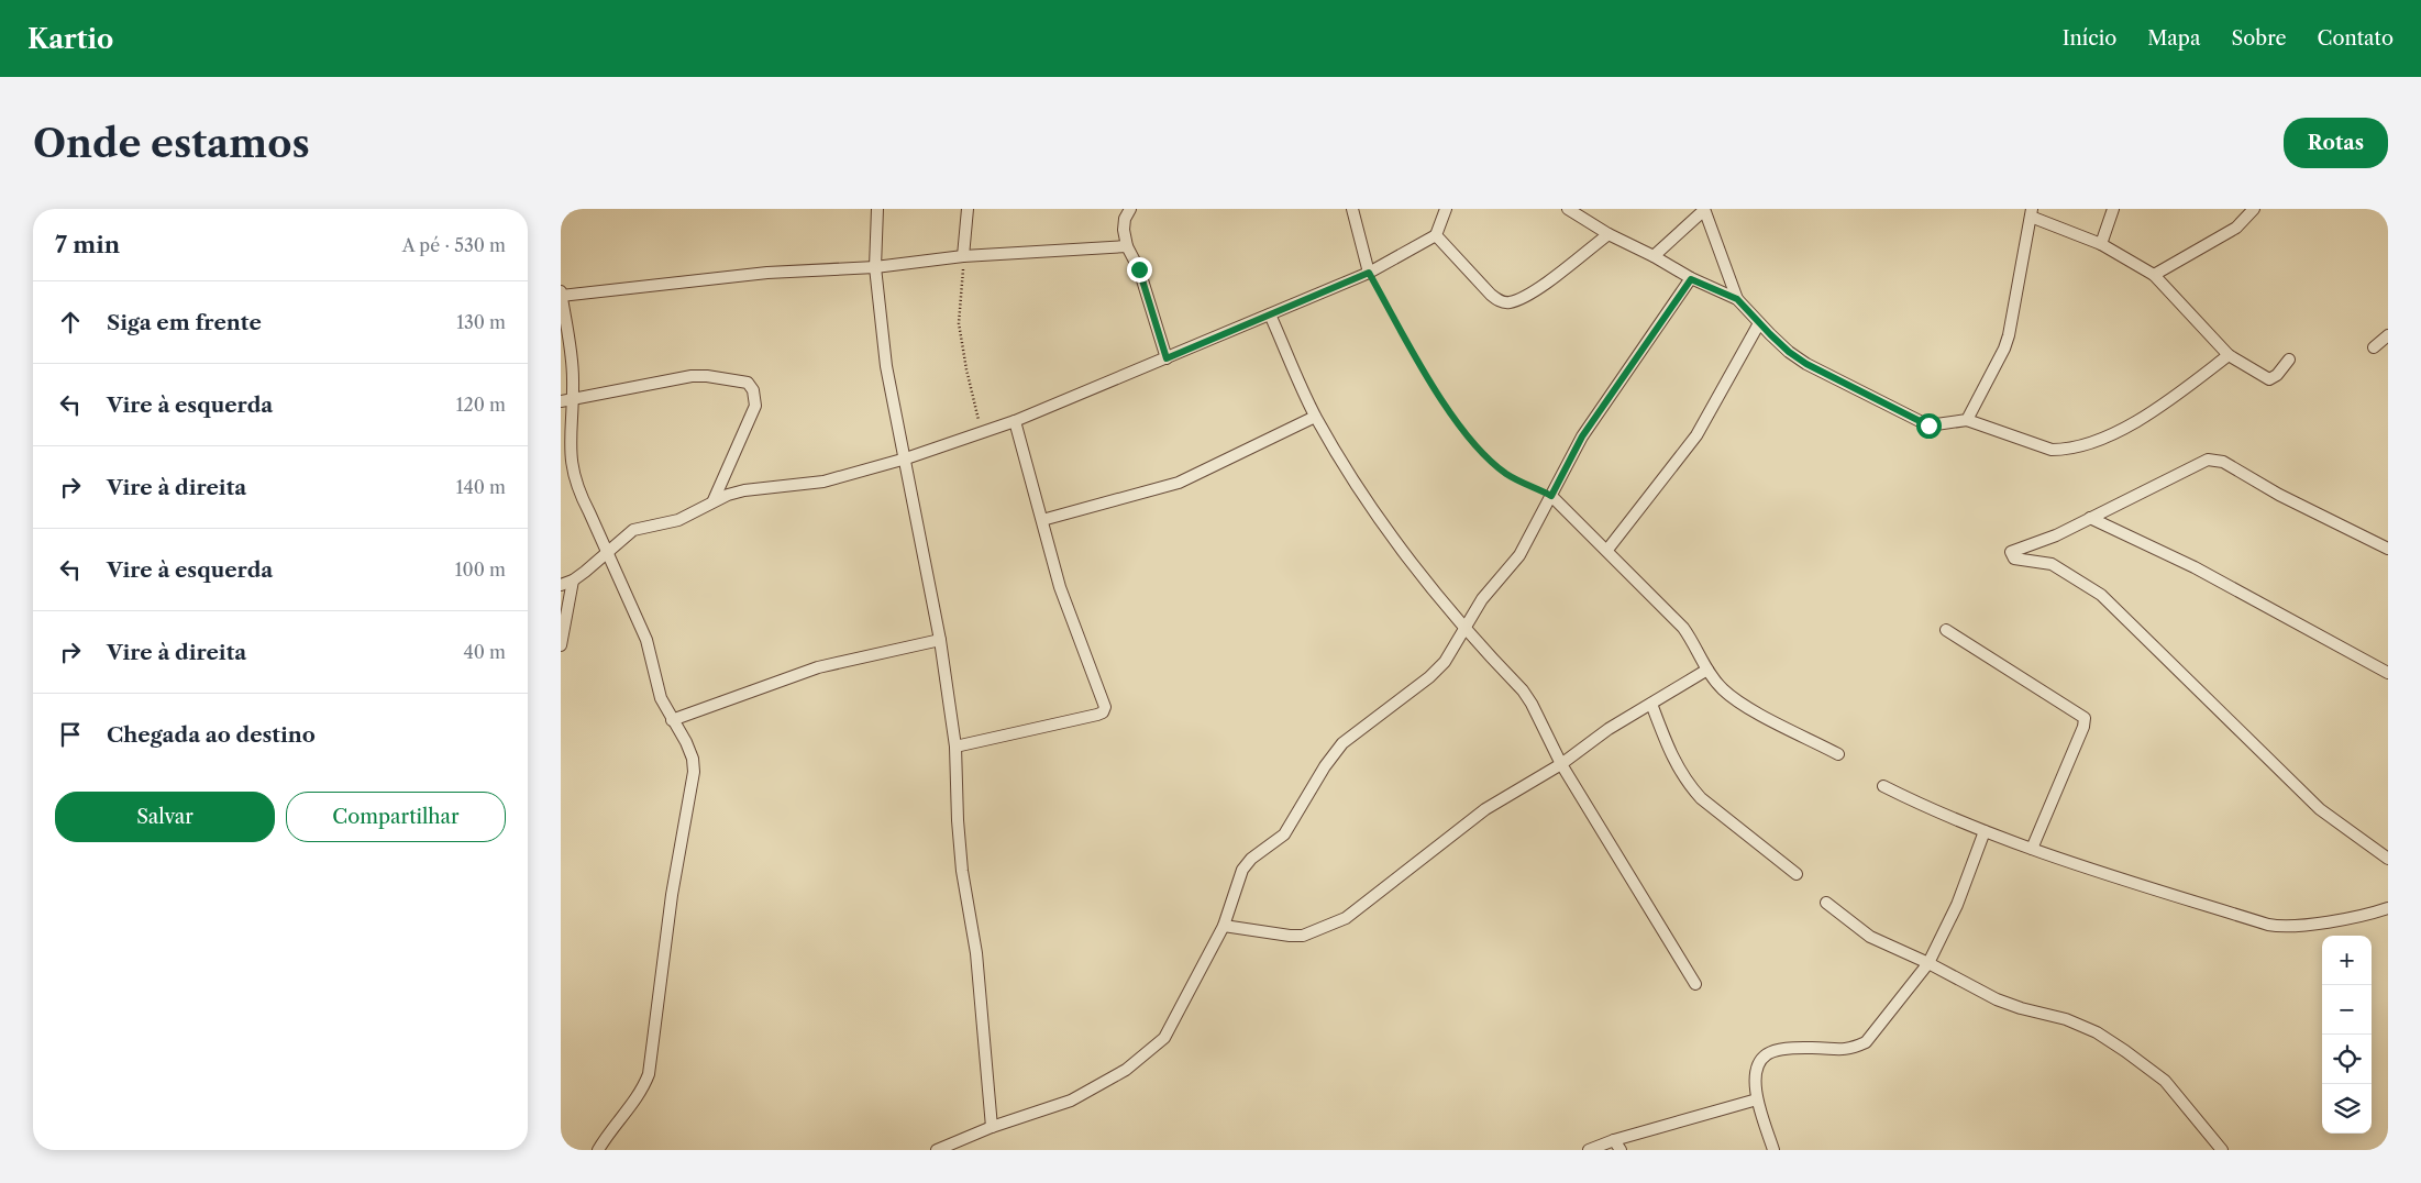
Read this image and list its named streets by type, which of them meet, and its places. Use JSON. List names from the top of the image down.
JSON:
{
  "page": {
    "header": "Kartio",
    "nav": [
      "Início",
      "Mapa",
      "Sobre",
      "Contato"
    ],
    "buttons": [
      "Rotas",
      ["Salvar", "Compartilhar"]
    ],
    "title": "Onde estamos",
    "heading": ["7 min", "A pé · 530 m"],
    "list": [
      ["Siga em frente", "130 m"],
      ["Vire à esquerda", "120 m"],
      ["Vire à direita", "140 m"],
      ["Vire à esquerda", "100 m"],
      ["Vire à direita", "40 m"],
      "Chegada ao destino"
    ],
    "map_buttons": ["+", "−"]
  }
}
